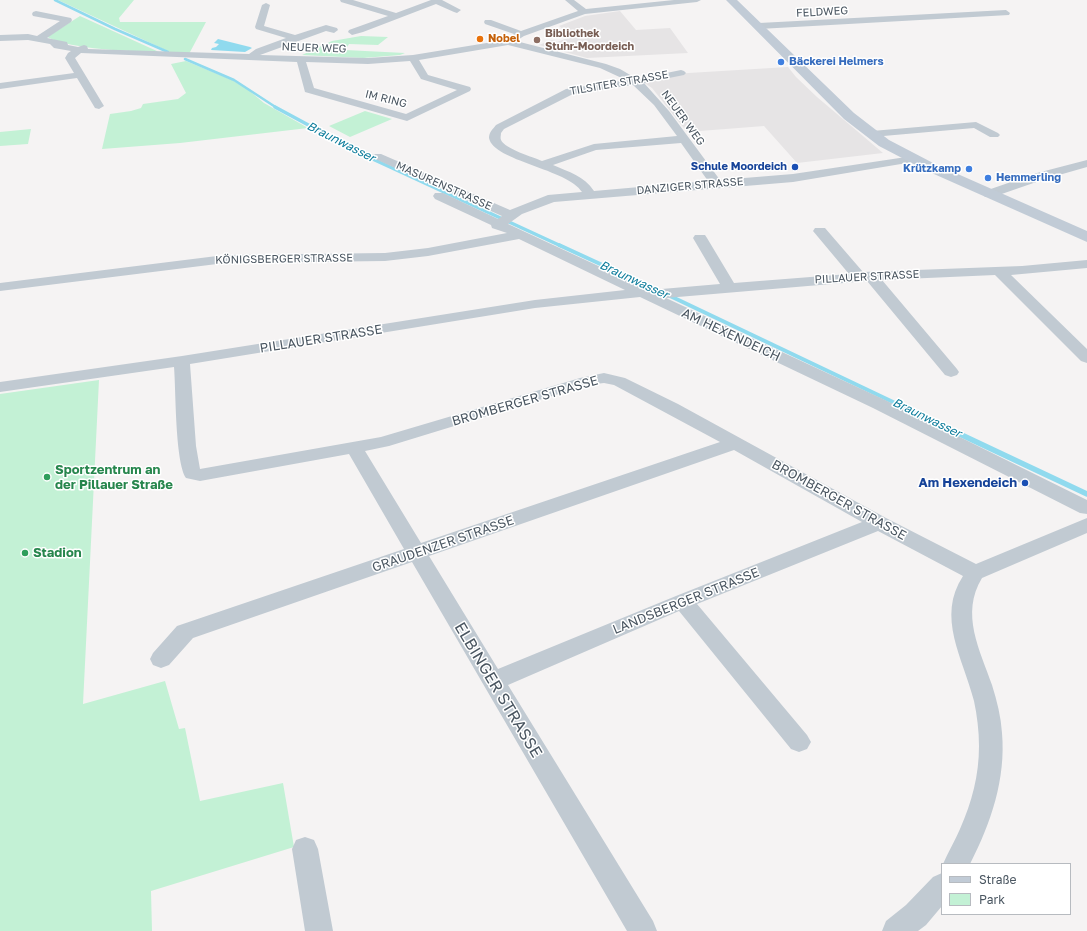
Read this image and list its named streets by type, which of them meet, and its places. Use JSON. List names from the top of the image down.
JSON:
{
  "streets": {
    "street": [
      "FELDWEG",
      "NEUER WEG",
      "TILSITER STRASSE",
      "IM RING",
      "MASURENSTRASSE",
      "DANZIGER STRASSE",
      "KÖNIGSBERGER STRASSE",
      "PILLAUER STRASSE",
      "AM HEXENDEICH",
      "BROMBERGER STRASSE",
      "GRAUDENZER STRASSE",
      "LANDSBERGER STRASSE",
      "ELBINGER STRASSE"
    ]
  },
  "crossings": [
    ["NEUER WEG", "TILSITER STRASSE"],
    ["NEUER WEG", "IM RING"],
    ["NEUER WEG", "DANZIGER STRASSE"],
    ["TILSITER STRASSE", "DANZIGER STRASSE"],
    ["MASURENSTRASSE", "DANZIGER STRASSE"],
    ["MASURENSTRASSE", "AM HEXENDEICH"],
    ["DANZIGER STRASSE", "AM HEXENDEICH"],
    ["KÖNIGSBERGER STRASSE", "AM HEXENDEICH"],
    ["PILLAUER STRASSE", "AM HEXENDEICH"],
    ["PILLAUER STRASSE", "BROMBERGER STRASSE"],
    ["BROMBERGER STRASSE", "GRAUDENZER STRASSE"],
    ["BROMBERGER STRASSE", "LANDSBERGER STRASSE"],
    ["BROMBERGER STRASSE", "ELBINGER STRASSE"],
    ["GRAUDENZER STRASSE", "ELBINGER STRASSE"],
    ["LANDSBERGER STRASSE", "ELBINGER STRASSE"]
  ],
  "water": ["Braunwasser"],
  "places": [
    "Nobel",
    "Bibliothek Stuhr-Moordeich",
    "Bäckerei Helmers",
    "Schule Moordeich",
    "Krützkamp",
    "Hemmerling",
    "Sportzentrum an der Pillauer Straße",
    "Am Hexendeich",
    "Stadion"
  ],
  "legend": ["Straße", "Park"]
}
